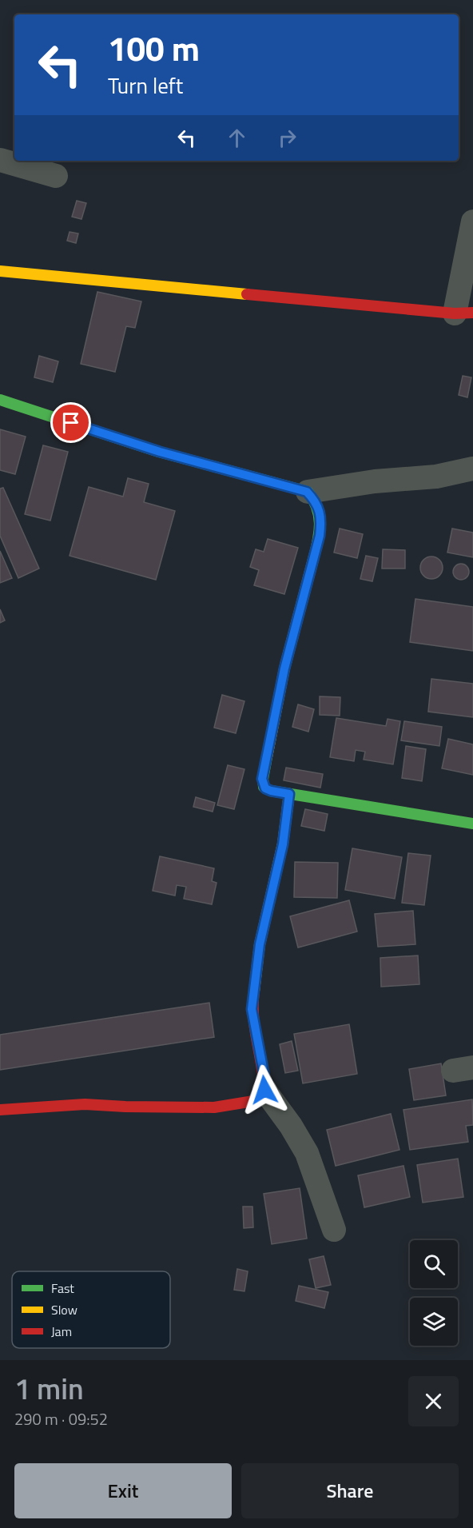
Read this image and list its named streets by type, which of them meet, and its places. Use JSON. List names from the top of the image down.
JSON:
{
  "legend": ["Fast", "Slow", "Jam"],
  "page": {
    "turn": ["100 m", "Turn left"],
    "heading": ["1 min", "290 m · 09:52"],
    "buttons": ["Exit", "Share"]
  }
}
